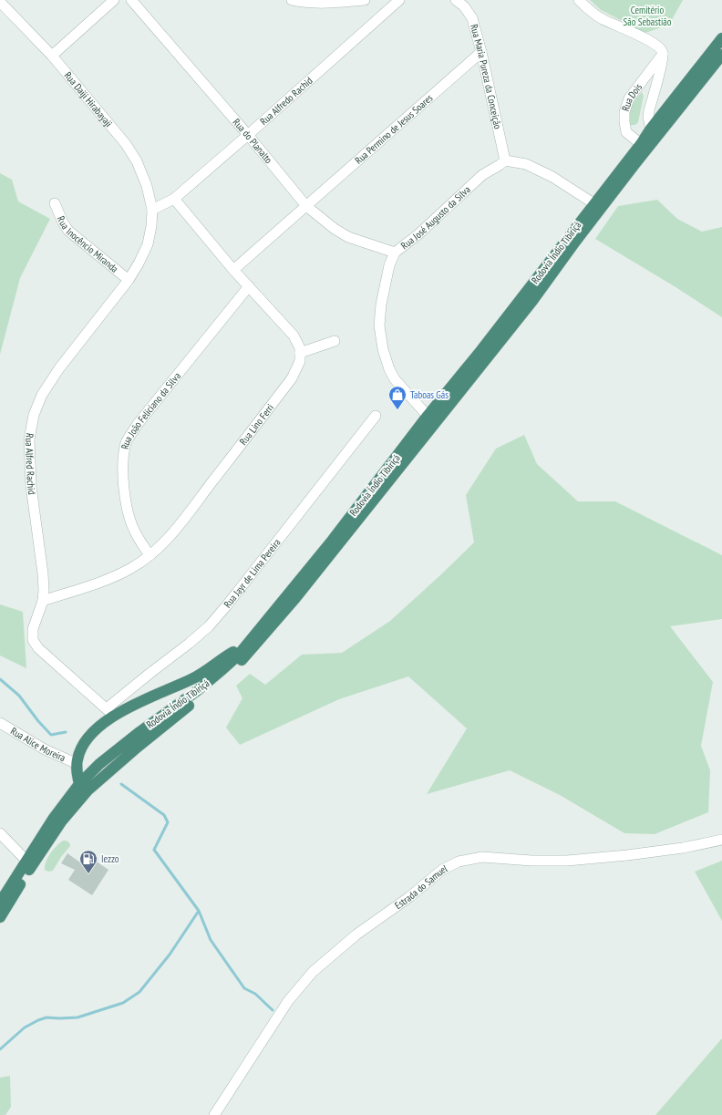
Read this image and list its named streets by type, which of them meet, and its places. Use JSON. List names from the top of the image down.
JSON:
{
  "streets": {
    "highway": ["Rodovia Índio Tibiriçá"],
    "street": [
      "Rua Maria Pureza da Conceição",
      "Rua Dois",
      "Rua Daiji Hirabayaji",
      "Rua Alfredo Rachid",
      "Rua Permino de Jesus Soares",
      "Rua do Planalto",
      "Rua José Augusto da Silva",
      "Rua Inocêncio Miranda",
      "Rua João Feliciano da Silva",
      "Rua Lino Ferri",
      "Rua Alfred Rachid",
      "Rua Jayr de Lima Pereira",
      "Rua Alice Moreira",
      "Estrada do Samuel"
    ]
  },
  "crossings": [
    ["Rua Maria Pureza da Conceição", "Rua Permino de Jesus Soares"],
    ["Rua Maria Pureza da Conceição", "Rua José Augusto da Silva"],
    ["Rua Dois", "Rodovia Índio Tibiriçá"],
    ["Rua Daiji Hirabayaji", "Rua Alfredo Rachid"],
    ["Rua Daiji Hirabayaji", "Rua Alfred Rachid"],
    ["Rua Alfredo Rachid", "Rua do Planalto"],
    ["Rua Alfredo Rachid", "Rua Alfred Rachid"],
    ["Rua Permino de Jesus Soares", "Rua do Planalto"],
    ["Rua do Planalto", "Rua José Augusto da Silva"],
    ["Rua José Augusto da Silva", "Rodovia Índio Tibiriçá"],
    ["Rua Inocêncio Miranda", "Rua Alfred Rachid"],
    ["Rua João Feliciano da Silva", "Rua Lino Ferri"],
    ["Rua Lino Ferri", "Rua Alfred Rachid"],
    ["Rua Alfred Rachid", "Rua Jayr de Lima Pereira"]
  ],
  "parks": ["Cemitério São Sebastião"],
  "places": {
    "shop": ["Taboas Gás"],
    "fuel station": ["Iezzo"]
  }
}
